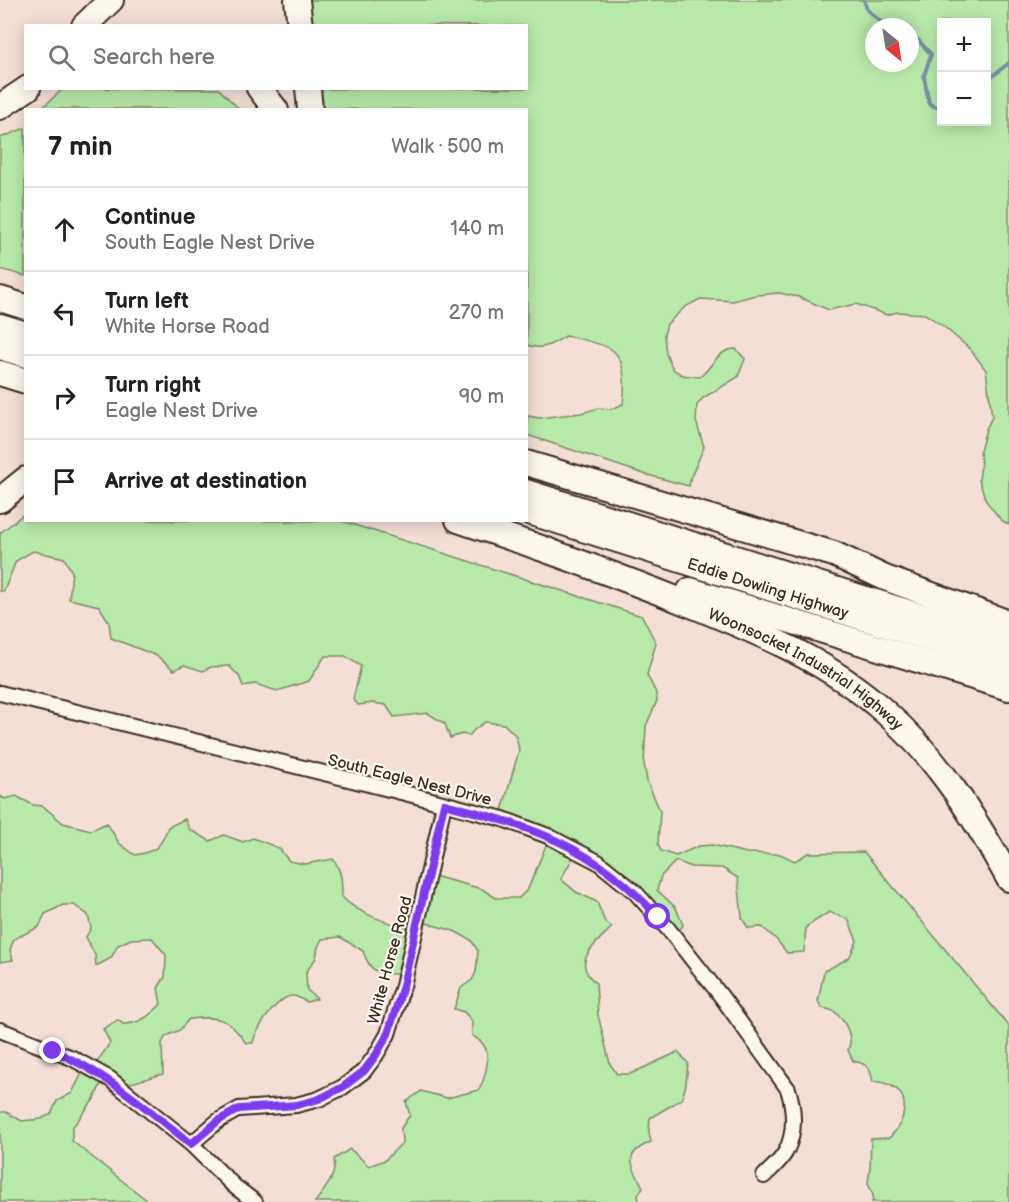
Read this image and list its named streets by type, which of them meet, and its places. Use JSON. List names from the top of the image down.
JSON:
{
  "streets": {
    "highway": ["Eddie Dowling Highway", "Woonsocket Industrial Highway"],
    "street": ["South Eagle Nest Drive", "White Horse Road"]
  },
  "crossings": [
    ["South Eagle Nest Drive", "White Horse Road"]
  ],
  "north": "bottom right",
  "page": {
    "map_buttons": ["+", "−"],
    "search": "Search here",
    "heading": ["7 min", "Walk · 500 m"],
    "list": [
      ["Continue", "South Eagle Nest Drive", "140 m"],
      ["Turn left", "White Horse Road", "270 m"],
      ["Turn right", "Eagle Nest Drive", "90 m"],
      "Arrive at destination"
    ]
  }
}
